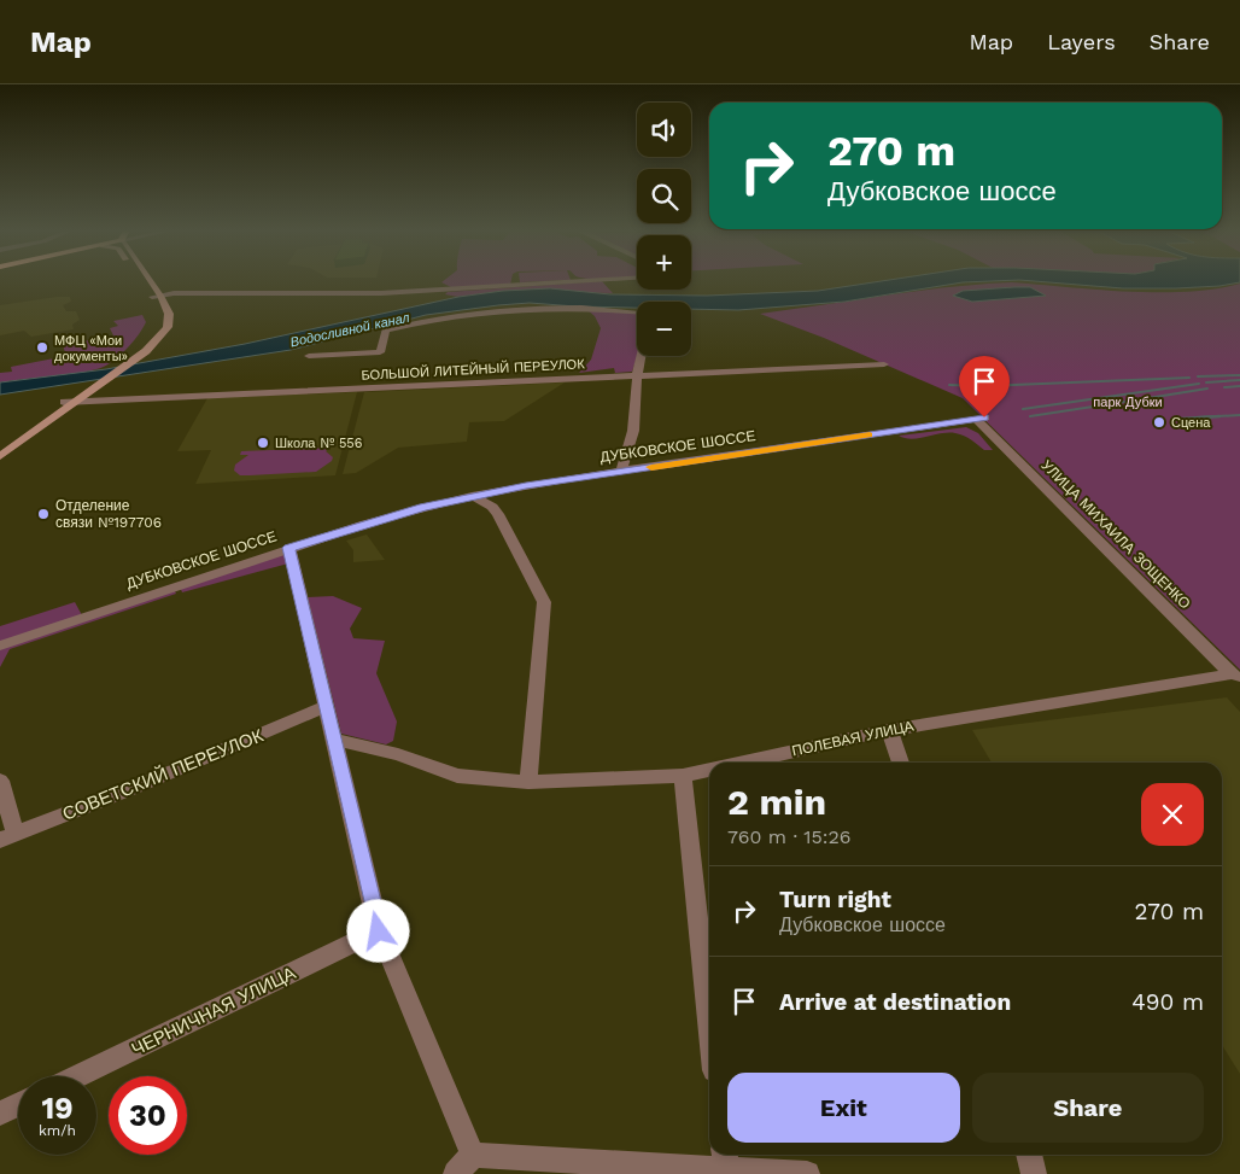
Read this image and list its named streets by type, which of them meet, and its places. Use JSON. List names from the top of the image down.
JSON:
{
  "streets": {
    "street": [
      "БОЛЬШОЙ ЛИТЕЙНЫЙ ПЕРЕУЛОК",
      "ДУБКОВСКОЕ ШОССЕ",
      "УЛИЦА МИХАИЛА ЗОЩЕНКО",
      "ПОЛЕВАЯ УЛИЦА",
      "СОВЕТСКИЙ ПЕРЕУЛОК",
      "ЧЕРНИЧНАЯ УЛИЦА"
    ]
  },
  "crossings": [
    ["ДУБКОВСКОЕ ШОССЕ", "УЛИЦА МИХАИЛА ЗОЩЕНКО"],
    ["УЛИЦА МИХАИЛА ЗОЩЕНКО", "ПОЛЕВАЯ УЛИЦА"]
  ],
  "water": ["Водосливной канал"],
  "parks": ["парк Дубки"],
  "places": [
    "МФЦ «Мои документы»",
    "Сцена",
    "Школа № 556",
    "Отделение связи №197706"
  ],
  "page": {
    "header": "Map",
    "nav": ["Map", "Layers", "Share"],
    "map_buttons": ["+", "−"],
    "turn": ["270 m", "Дубковское шоссе"],
    "heading": ["2 min", "760 m · 15:26"],
    "list": [
      {
        "name": "Turn right",
        "note": "Дубковское шоссе",
        "value": "270 m"
      },
      {
        "name": "Arrive at destination",
        "value": "490 m"
      }
    ],
    "buttons": ["Exit", "Share"],
    "speed": "19 km/h",
    "limit": "30"
  }
}
